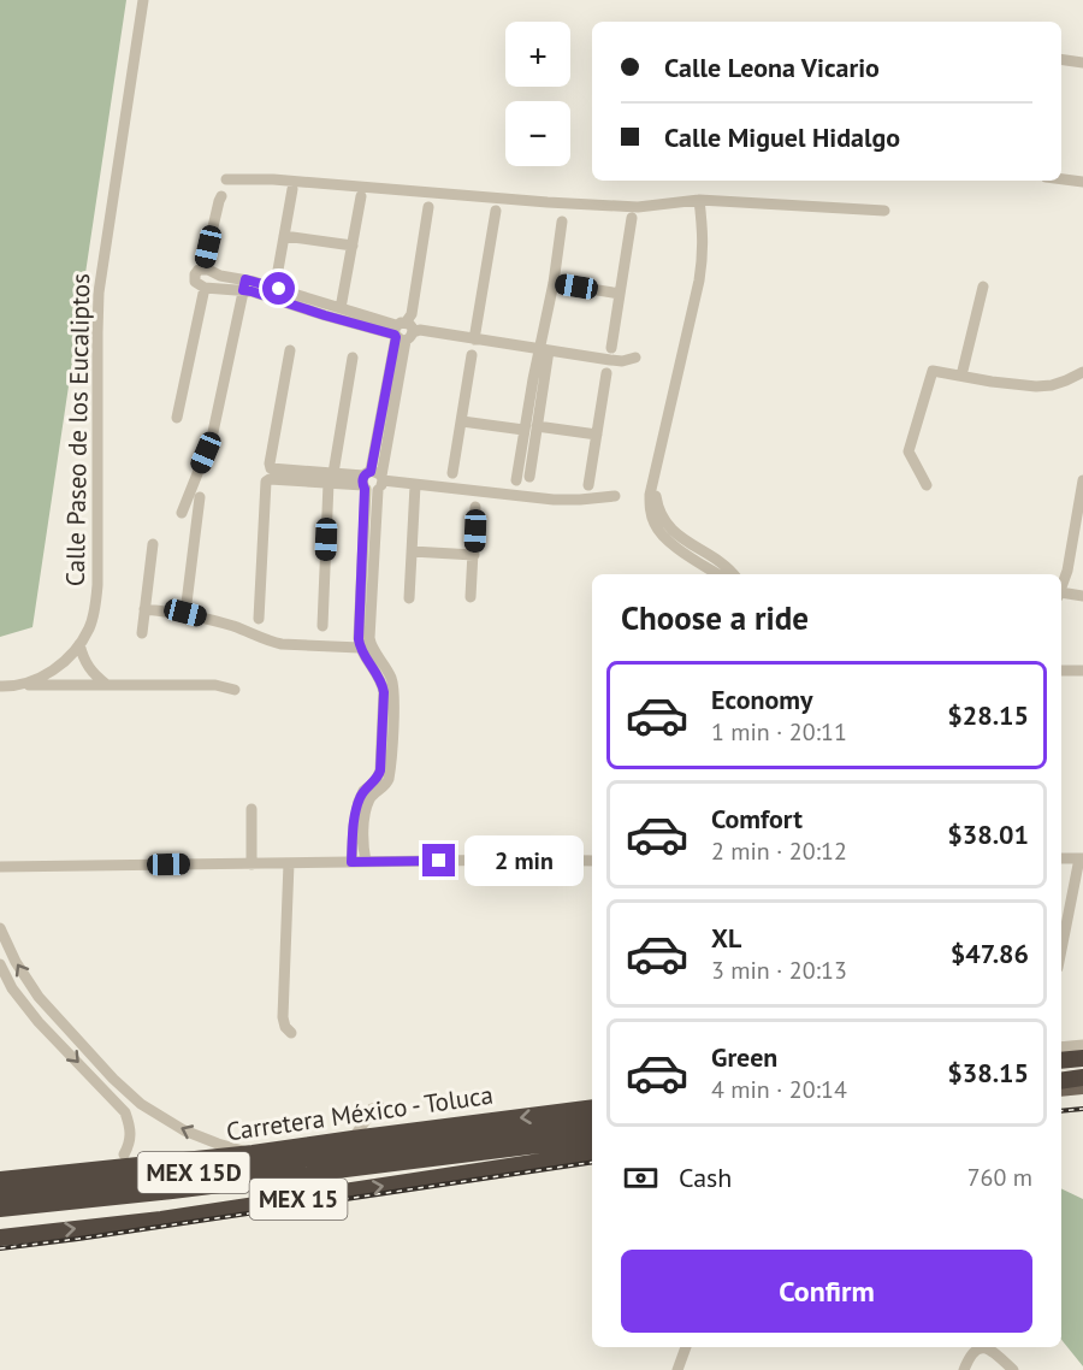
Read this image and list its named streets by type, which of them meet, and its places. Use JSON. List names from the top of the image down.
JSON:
{
  "streets": {
    "highway": ["Carretera México - Toluca", "MEX 15D", "MEX 15"],
    "street": ["Calle Paseo de los Eucaliptos"]
  },
  "page": {
    "map_buttons": ["+", "−"],
    "banner": ["Calle Leona Vicario", "Calle Miguel Hidalgo"],
    "heading": "Choose a ride",
    "list": [
      {
        "name": "Economy",
        "note": "1 min · 20:11",
        "value": "$28.15"
      },
      {
        "name": "Comfort",
        "note": "2 min · 20:12",
        "value": "$38.01"
      },
      {
        "name": "XL",
        "note": "3 min · 20:13",
        "value": "$47.86"
      },
      {
        "name": "Green",
        "note": "4 min · 20:14",
        "value": "$38.15"
      }
    ],
    "bubble": "2 min",
    "pay": ["Cash", "760 m"],
    "buttons": "Confirm"
  }
}
